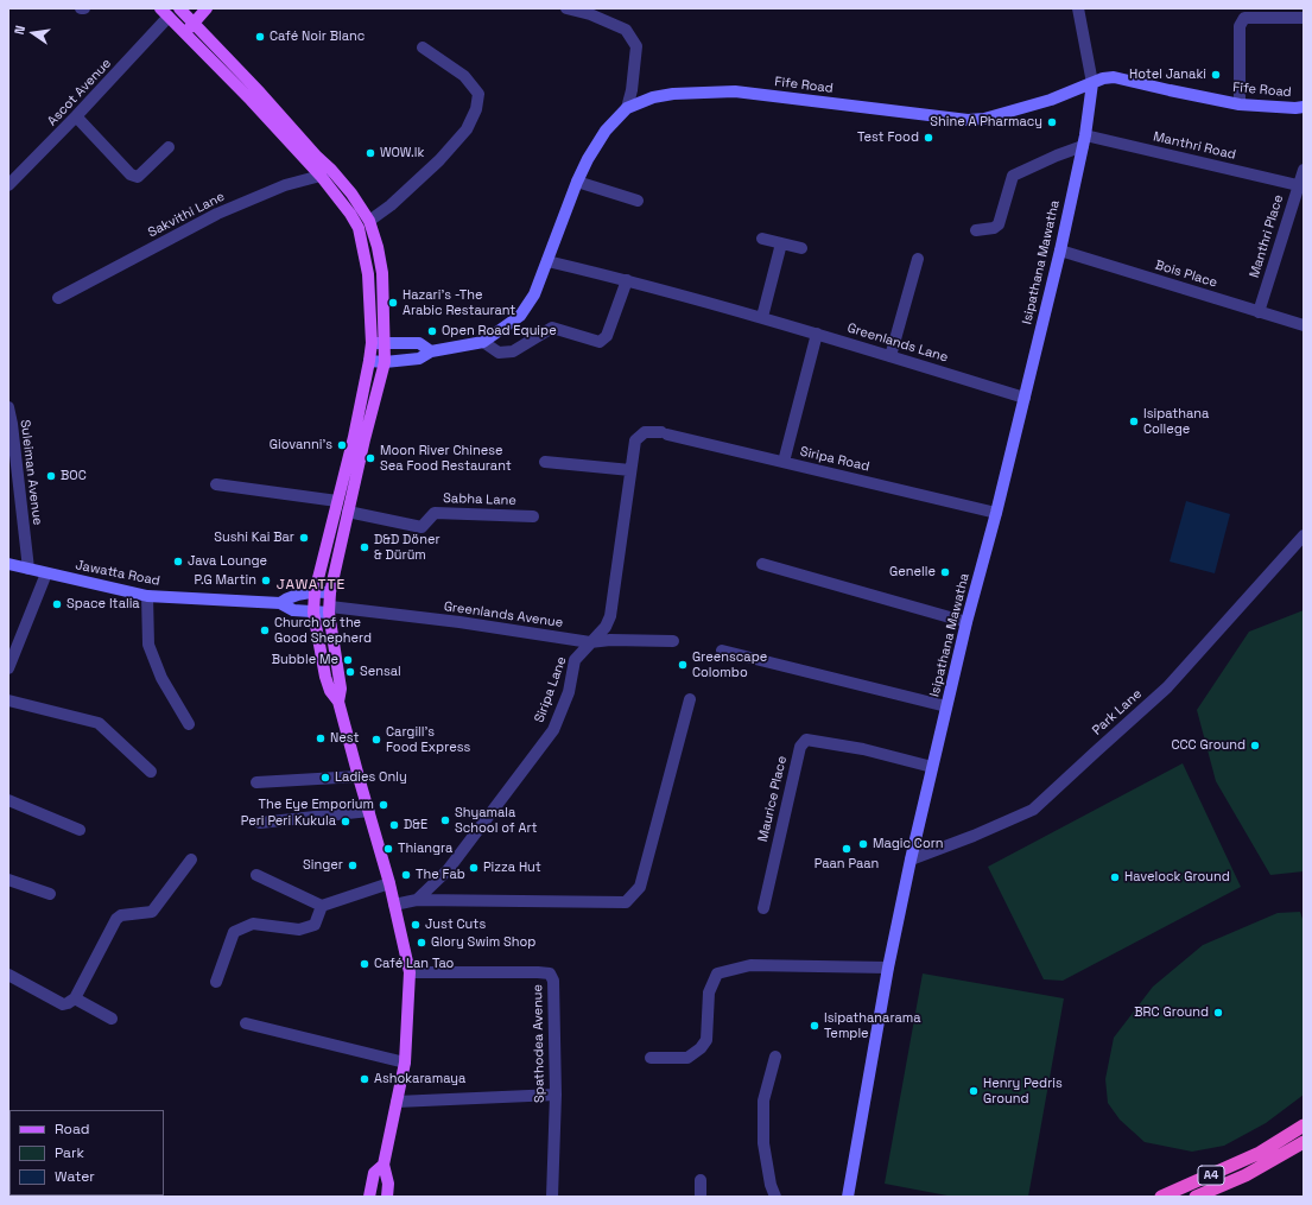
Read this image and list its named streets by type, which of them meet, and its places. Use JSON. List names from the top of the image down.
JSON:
{
  "streets": {
    "highway": ["A4"],
    "main road": ["Fife Road", "Isipathana Mawatha", "Jawatta Road"],
    "street": [
      "Ascot Avenue",
      "Manthri Road",
      "Sakvithi Lane",
      "Manthri Place",
      "Bois Place",
      "Greenlands Lane",
      "Siripa Road",
      "Suleiman Avenue",
      "Sabha Lane",
      "Greenlands Avenue",
      "Siripa Lane",
      "Park Lane",
      "Maurice Place",
      "Spathodea Avenue"
    ]
  },
  "crossings": [
    ["Fife Road", "Isipathana Mawatha"],
    ["Fife Road", "Greenlands Lane"],
    ["Manthri Road", "Manthri Place"],
    ["Manthri Road", "Isipathana Mawatha"],
    ["Manthri Place", "Bois Place"],
    ["Isipathana Mawatha", "Bois Place"],
    ["Isipathana Mawatha", "Greenlands Lane"],
    ["Isipathana Mawatha", "Siripa Road"],
    ["Isipathana Mawatha", "Park Lane"],
    ["Isipathana Mawatha", "Maurice Place"],
    ["Siripa Road", "Siripa Lane"],
    ["Suleiman Avenue", "Jawatta Road"],
    ["Jawatta Road", "Greenlands Avenue"],
    ["Greenlands Avenue", "Siripa Lane"]
  ],
  "districts": ["JAWATTE"],
  "places": [
    "Café Noir Blanc",
    "Hotel Janaki",
    "Shine A Pharmacy",
    "Test Food",
    "WOW.lk",
    "Hazari's -The Arabic Restaurant",
    "Open Road Equipe",
    "Isipathana College",
    "Giovanni's",
    "Moon River Chinese Sea Food Restaurant",
    "BOC",
    "Sushi Kai Bar",
    "D&D Döner & Dürüm",
    "Java Lounge",
    "Genelle",
    "P.G Martin",
    "Space Italia",
    "Church of the Good Shepherd",
    "Bubble Me",
    "Greenscape Colombo",
    "Sensal",
    "Nest",
    "Cargill's Food Express",
    "CCC Ground",
    "Ladies Only",
    "The Eye Emporium",
    "Shyamala School of Art",
    "Peri Peri Kukula",
    "D&E",
    "Magic Corn",
    "Thiangra",
    "Paan Paan",
    "Singer",
    "Pizza Hut",
    "The Fab",
    "Havelock Ground",
    "Just Cuts",
    "Glory Swim Shop",
    "Café Lan Tao",
    "BRC Ground",
    "Isipathanarama Temple",
    "Ashokaramaya",
    "Henry Pedris Ground"
  ],
  "legend": ["Road", "Park", "Water"],
  "north": "left"
}
